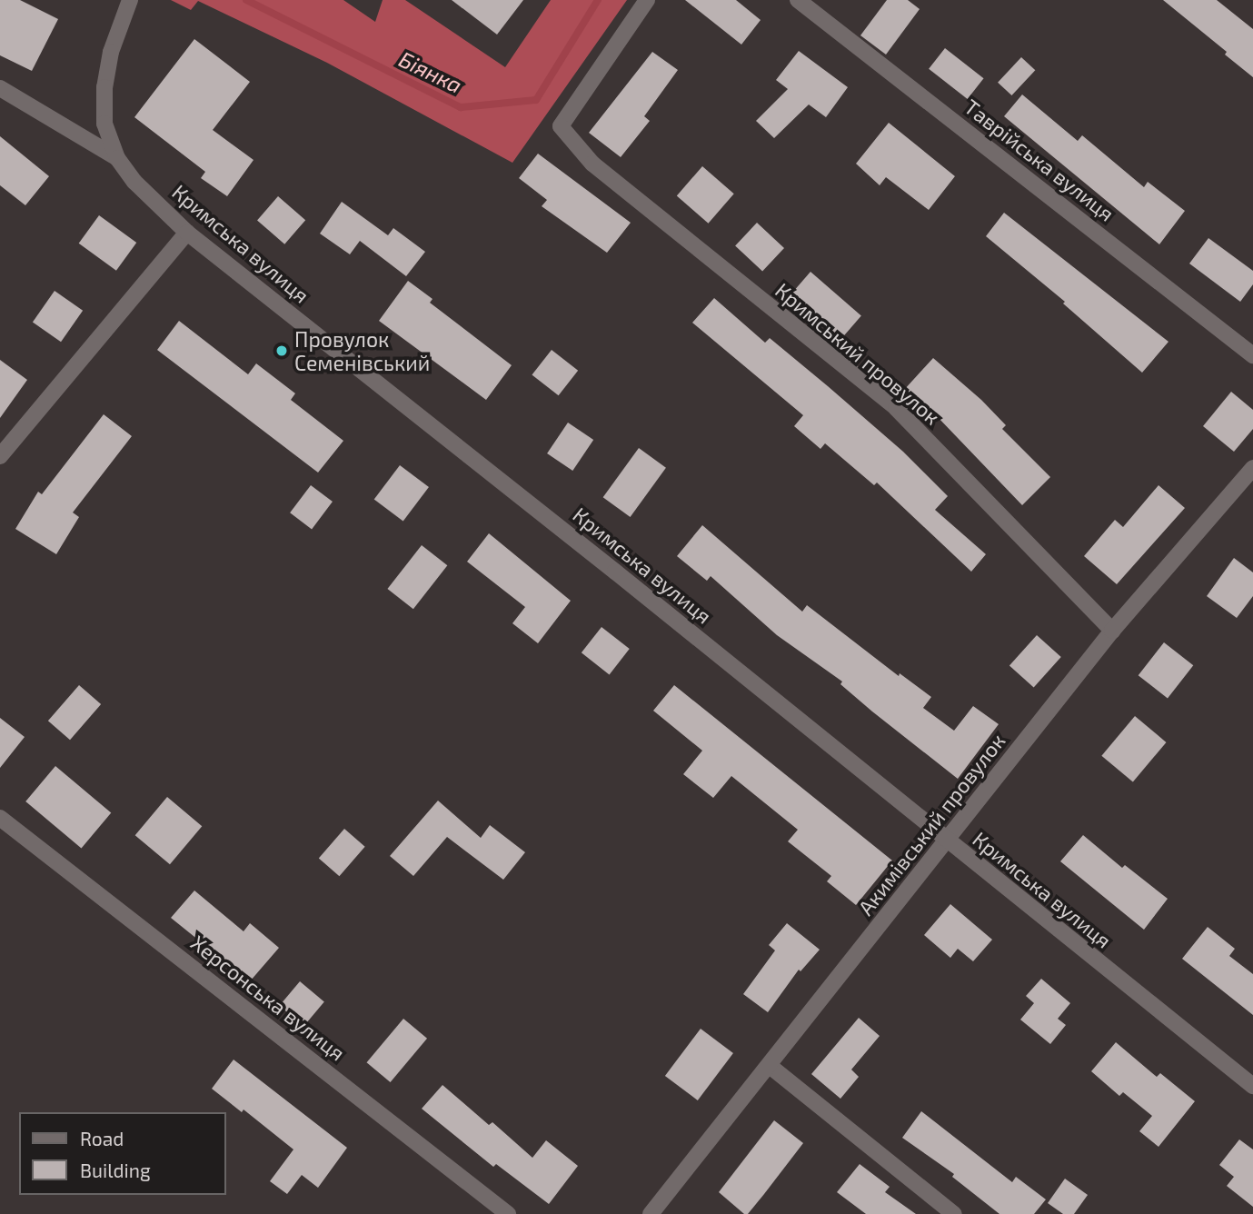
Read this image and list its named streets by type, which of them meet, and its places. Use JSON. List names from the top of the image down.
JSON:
{
  "streets": {
    "street": [
      "Таврійська вулиця",
      "Кримська вулиця",
      "Кримський провулок",
      "Акимівський провулок",
      "Херсонська вулиця"
    ]
  },
  "crossings": [
    ["Кримська вулиця", "Акимівський провулок"],
    ["Кримський провулок", "Акимівський провулок"]
  ],
  "water": ["Біянка"],
  "places": ["Провулок Семенівський"],
  "legend": ["Road", "Building"]
}
